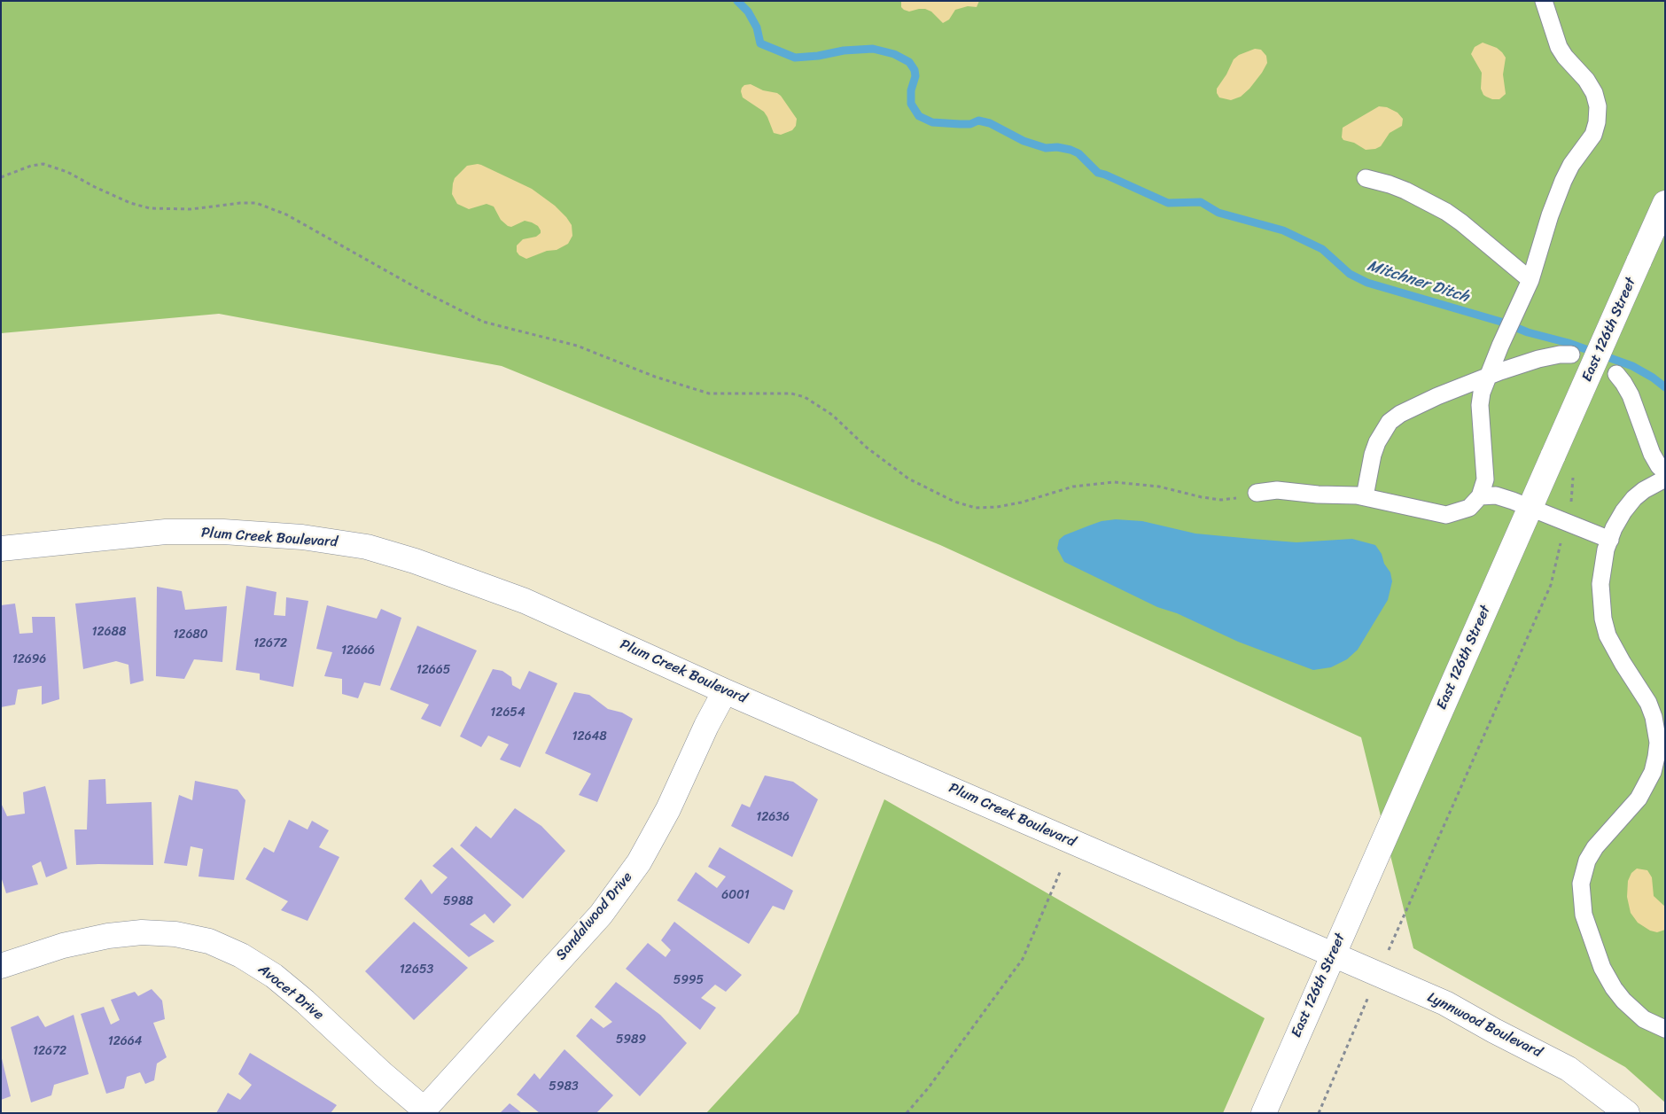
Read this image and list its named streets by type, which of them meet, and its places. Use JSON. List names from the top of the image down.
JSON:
{
  "streets": {
    "street": [
      "East 126th Street",
      "Plum Creek Boulevard",
      "Sandalwood Drive",
      "Avocet Drive",
      "Lynnwood Boulevard"
    ]
  },
  "crossings": [
    ["East 126th Street", "Plum Creek Boulevard"],
    ["East 126th Street", "Lynnwood Boulevard"],
    ["Plum Creek Boulevard", "Sandalwood Drive"],
    ["Plum Creek Boulevard", "Lynnwood Boulevard"],
    ["Sandalwood Drive", "Avocet Drive"]
  ],
  "water": ["Mitchner Ditch"],
  "house_numbers": [
    "12688",
    "12680",
    "12672",
    "12666",
    "12696",
    "12665",
    "12654",
    "12648",
    "12636",
    "6001",
    "5988",
    "12653",
    "5995",
    "5989",
    "12664",
    "12672",
    "5983"
  ]
}
